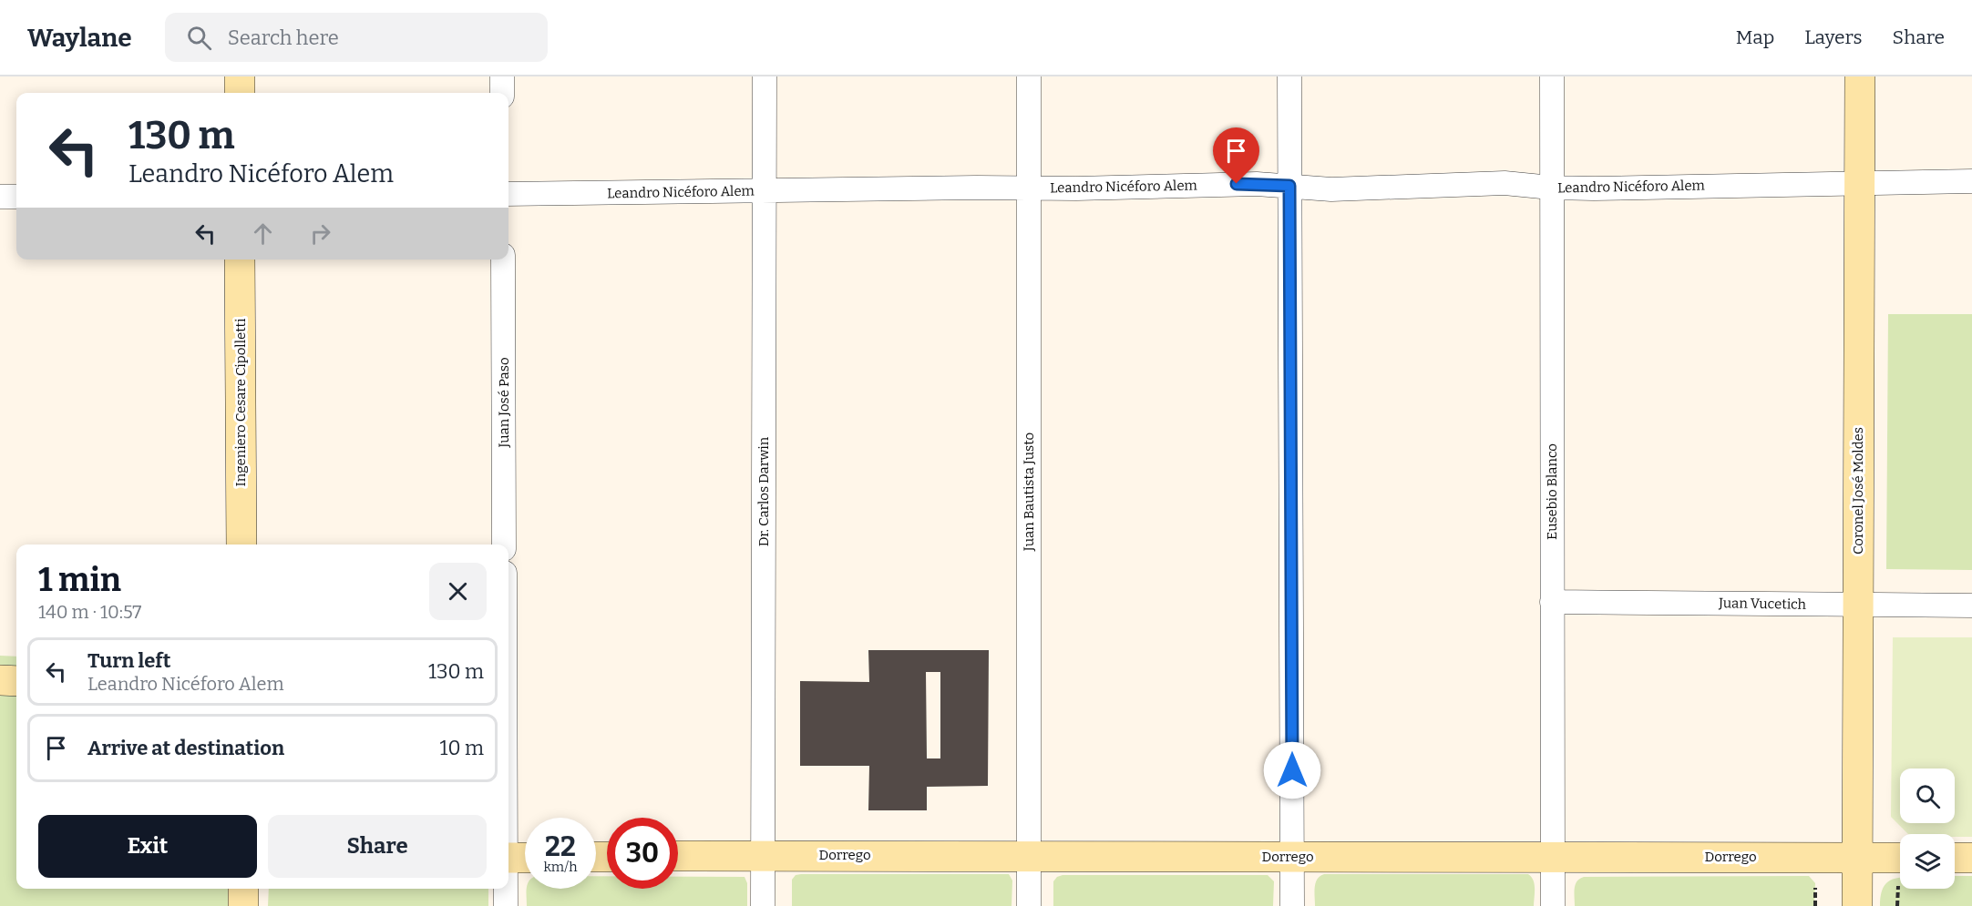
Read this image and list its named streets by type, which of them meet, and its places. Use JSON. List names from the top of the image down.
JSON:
{
  "streets": {
    "main road": ["Ingeniero Cesare Cipolletti", "Coronel José Moldes", "Dorrego"],
    "street": [
      "Leandro Nicéforo Alem",
      "Juan José Paso",
      "Dr. Carlos Darwin",
      "Juan Bautista Justo",
      "Eusebio Blanco",
      "Juan Vucetich"
    ]
  },
  "crossings": [
    ["Leandro Nicéforo Alem", "Coronel José Moldes"],
    ["Leandro Nicéforo Alem", "Dr. Carlos Darwin"],
    ["Leandro Nicéforo Alem", "Juan Bautista Justo"],
    ["Leandro Nicéforo Alem", "Eusebio Blanco"],
    ["Coronel José Moldes", "Juan Vucetich"],
    ["Coronel José Moldes", "Dorrego"],
    ["Dr. Carlos Darwin", "Dorrego"],
    ["Juan Bautista Justo", "Dorrego"],
    ["Eusebio Blanco", "Juan Vucetich"],
    ["Eusebio Blanco", "Dorrego"]
  ],
  "page": {
    "header": "Waylane",
    "search": "Search here",
    "nav": ["Map", "Layers", "Share"],
    "turn": ["130 m", "Leandro Nicéforo Alem"],
    "heading": ["1 min", "140 m · 10:57"],
    "list": [
      {
        "name": "Turn left",
        "note": "Leandro Nicéforo Alem",
        "value": "130 m"
      },
      {
        "name": "Arrive at destination",
        "value": "10 m"
      }
    ],
    "buttons": ["Exit", "Share"],
    "speed": "22 km/h",
    "limit": "30"
  }
}
